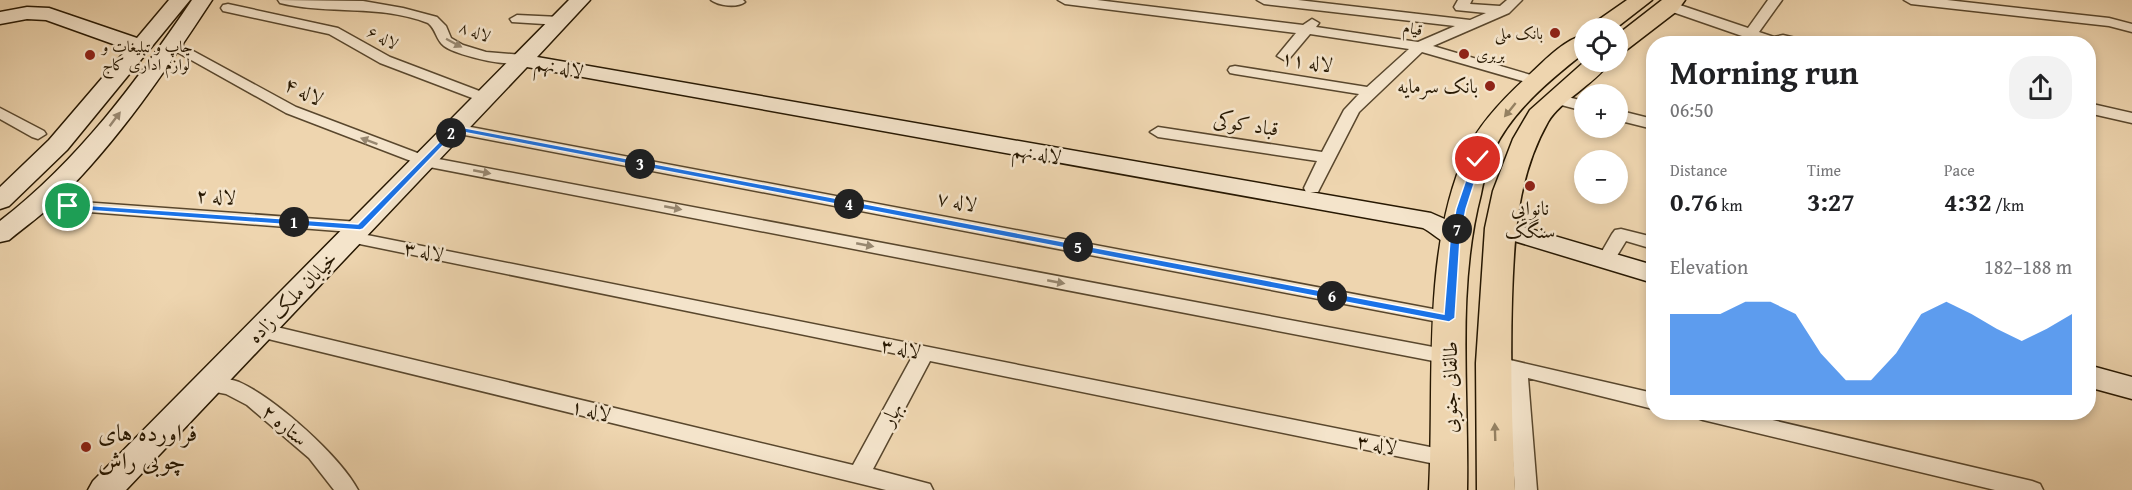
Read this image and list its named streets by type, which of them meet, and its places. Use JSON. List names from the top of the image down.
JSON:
{
  "streets": {
    "main road": ["طالقانی جنوبی"],
    "street": [
      "قیام",
      "لاله ۸",
      "لاله ۶",
      "لاله ۱۱",
      "لاله نهم",
      "لاله ۴",
      "قباد کوکی",
      "لاله ۲",
      "لاله ۷",
      "لاله ۳",
      "خیابان ملک زاده",
      "لاله ۱",
      "بهار",
      "ستاره ۲"
    ]
  },
  "crossings": [
    ["قیام", "طالقانی جنوبی"],
    ["لاله ۸", "لاله نهم"],
    ["لاله ۸", "خیابان ملک زاده"],
    ["لاله ۶", "خیابان ملک زاده"],
    ["لاله نهم", "خیابان ملک زاده"],
    ["لاله نهم", "طالقانی جنوبی"],
    ["لاله ۴", "خیابان ملک زاده"],
    ["لاله ۴", "طالقانی جنوبی"],
    ["لاله ۲", "لاله ۳"],
    ["لاله ۲", "خیابان ملک زاده"],
    ["لاله ۷", "خیابان ملک زاده"],
    ["لاله ۷", "طالقانی جنوبی"],
    ["لاله ۳", "خیابان ملک زاده"],
    ["لاله ۳", "طالقانی جنوبی"],
    ["لاله ۳", "بهار"],
    ["خیابان ملک زاده", "لاله ۱"],
    ["خیابان ملک زاده", "ستاره ۲"],
    ["لاله ۱", "بهار"]
  ],
  "one_way": ["لاله ۸"],
  "places": [
    "بانک ملی",
    "بربری",
    "چاپ و تبلیغات و لوازم اداری کاج",
    "بانک سرمایه",
    "نانوایی سنگک",
    "فراورده های چوبی راش"
  ],
  "page": {
    "map_buttons": ["+", "−"],
    "heading": ["Morning run", "06:50"],
    "pins": [
      "2",
      "3",
      "4",
      "1",
      "7",
      "5",
      "6"
    ],
    "stats": [
      ["Distance", "0.76 km"],
      ["Time", "3:27"],
      ["Pace", "4:32 /km"]
    ],
    "chart": ["Elevation", "182–188 m"]
  }
}
